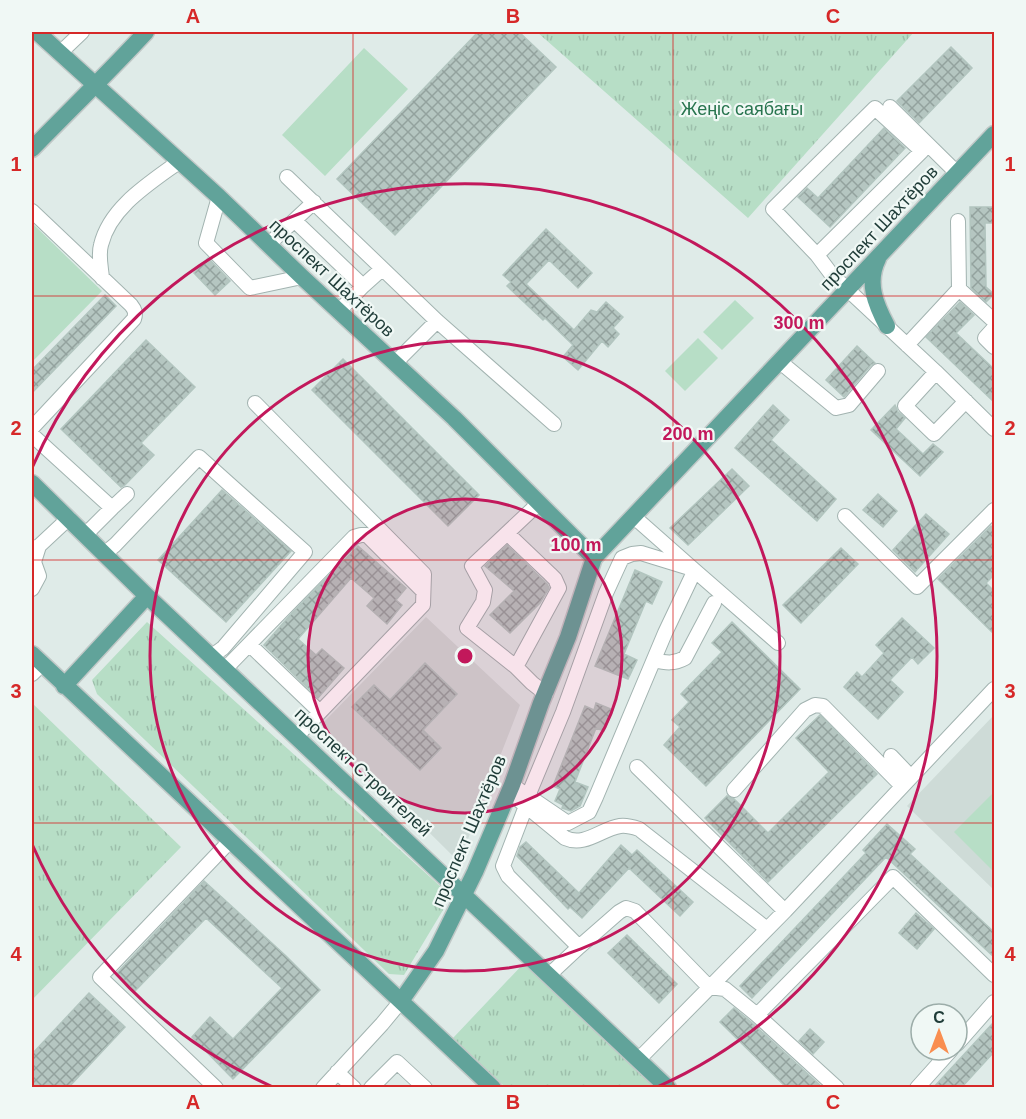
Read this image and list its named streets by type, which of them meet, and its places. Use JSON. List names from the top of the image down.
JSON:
{
  "streets": {
    "main road": ["проспект Шахтёров", "проспект Строителей"]
  },
  "crossings": [
    ["проспект Шахтёров", "проспект Строителей"]
  ],
  "parks": ["Жеңіс саябағы"],
  "north": "top",
  "grid": {
    "columns": ["A", "B", "C"],
    "rows": [
      "1",
      "2",
      "3",
      "4"
    ]
  },
  "rings": ["300 m", "200 m", "100 m"]
}
